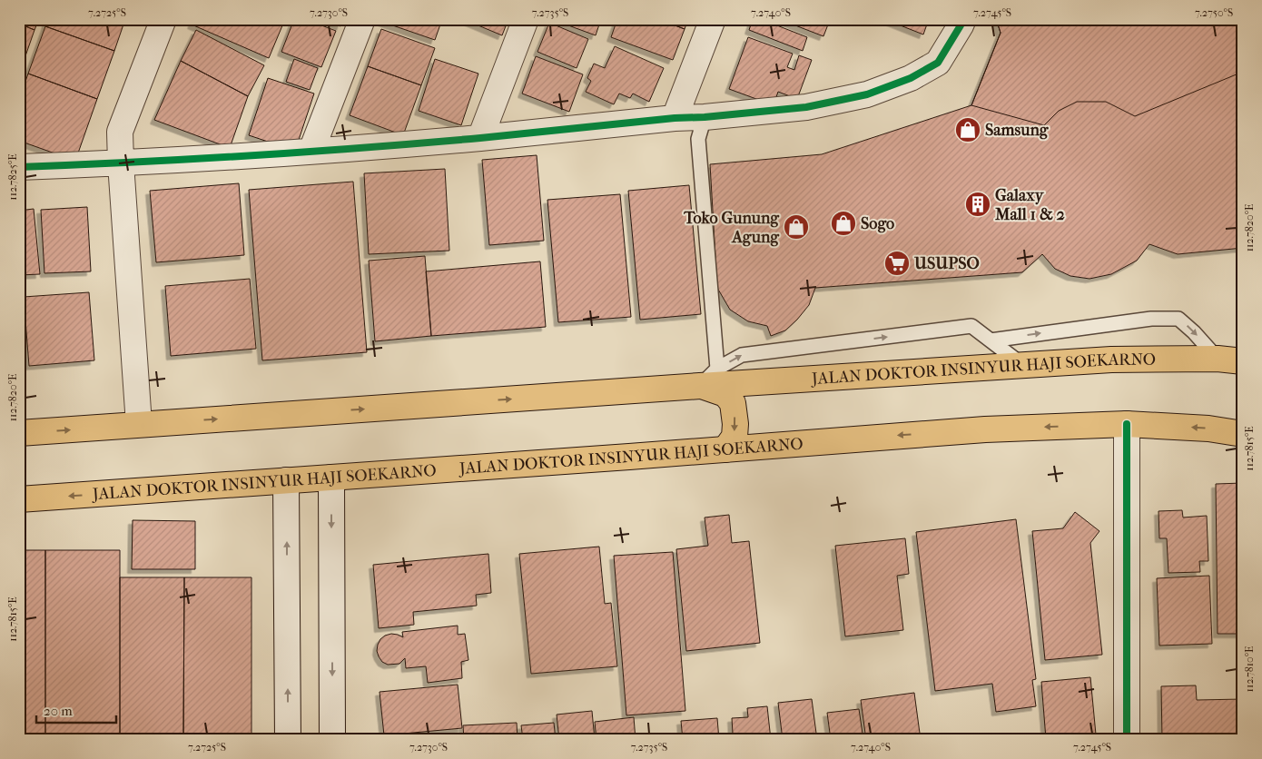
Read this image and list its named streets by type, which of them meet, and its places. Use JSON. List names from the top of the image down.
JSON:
{
  "streets": {
    "main road": ["JALAN DOKTOR INSINYUR HAJI SOEKARNO"]
  },
  "places": {
    "shop": ["Samsung", "Sogo", "Toko Gunung Agung"],
    "building": ["Galaxy Mall 1 & 2"],
    "supermarket": ["USUPSO"]
  },
  "scale_bar": "20 m",
  "coordinates": [
    "7.2725°S",
    "7.2730°S",
    "7.2735°S",
    "7.2740°S",
    "7.2745°S",
    "7.2750°S",
    "112.7825°E",
    "112.7820°E",
    "112.7815°E",
    "112.7810°E"
  ]
}
